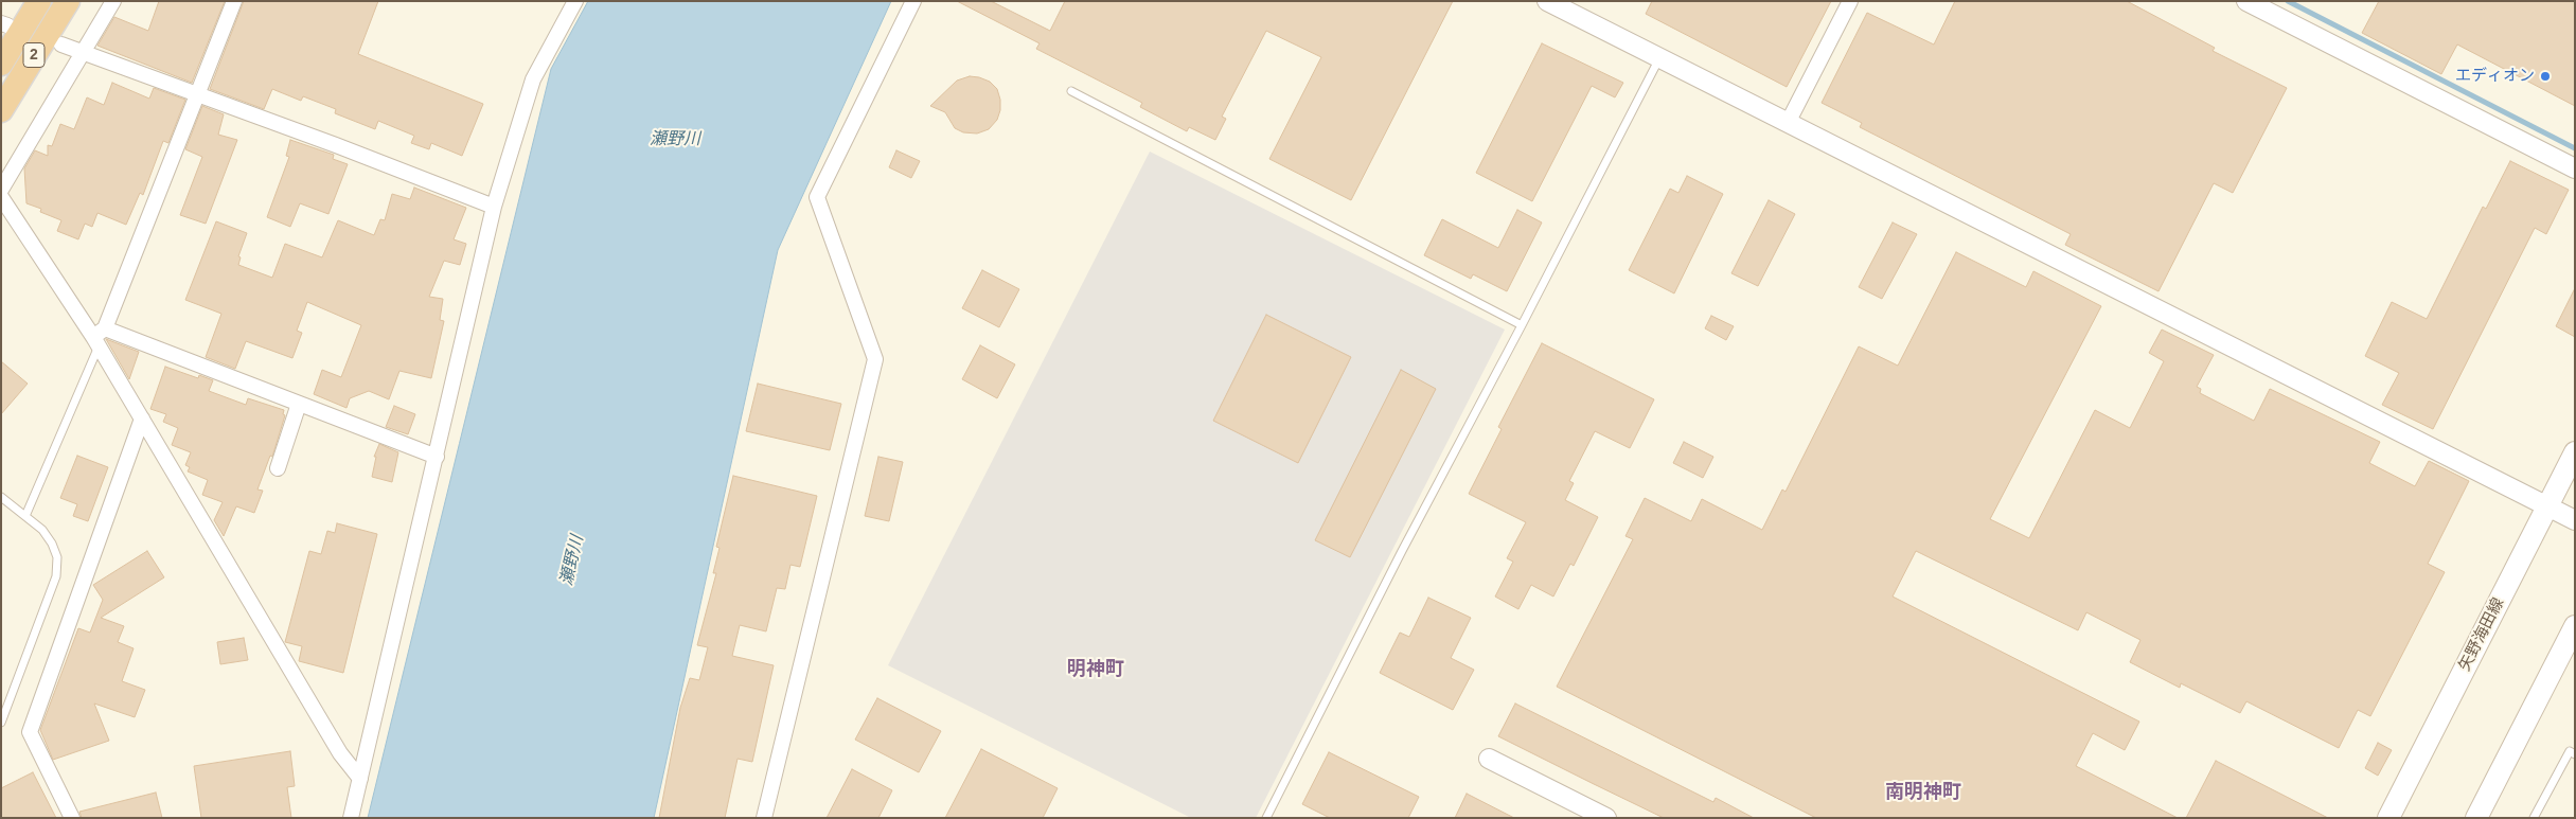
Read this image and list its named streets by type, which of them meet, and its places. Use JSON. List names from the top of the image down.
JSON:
{
  "streets": {
    "highway": ["2"],
    "main road": ["矢野海田線"]
  },
  "districts": ["明神町", "南明神町"],
  "water": ["瀬野川"],
  "places": ["エディオン"]
}
